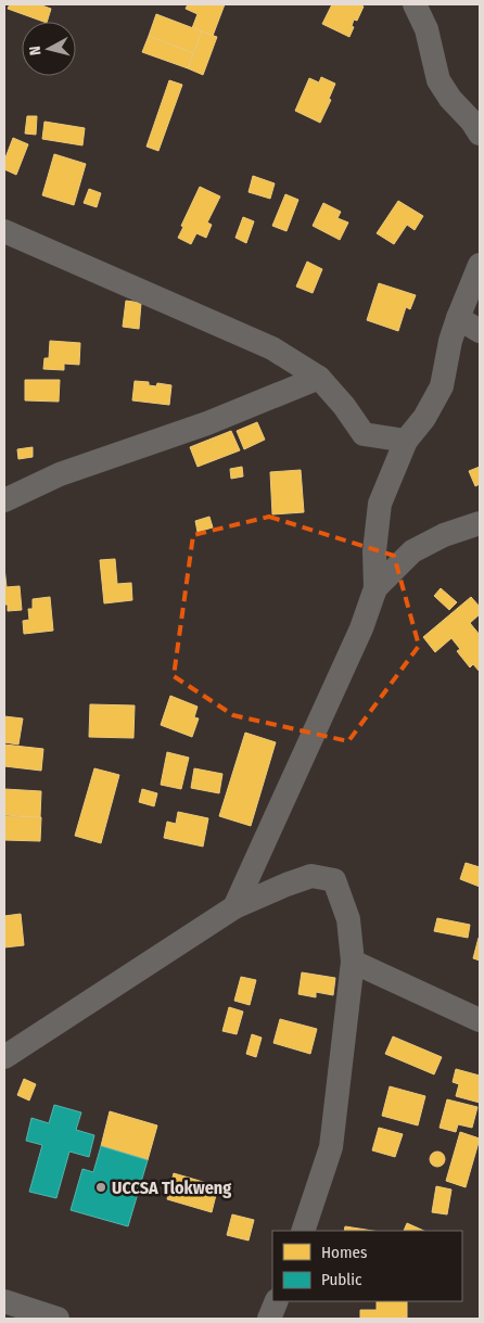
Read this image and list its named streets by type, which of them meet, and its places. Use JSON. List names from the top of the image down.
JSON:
{
  "places": ["UCCSA Tlokweng"],
  "legend": ["Homes", "Public"],
  "north": "left"
}
